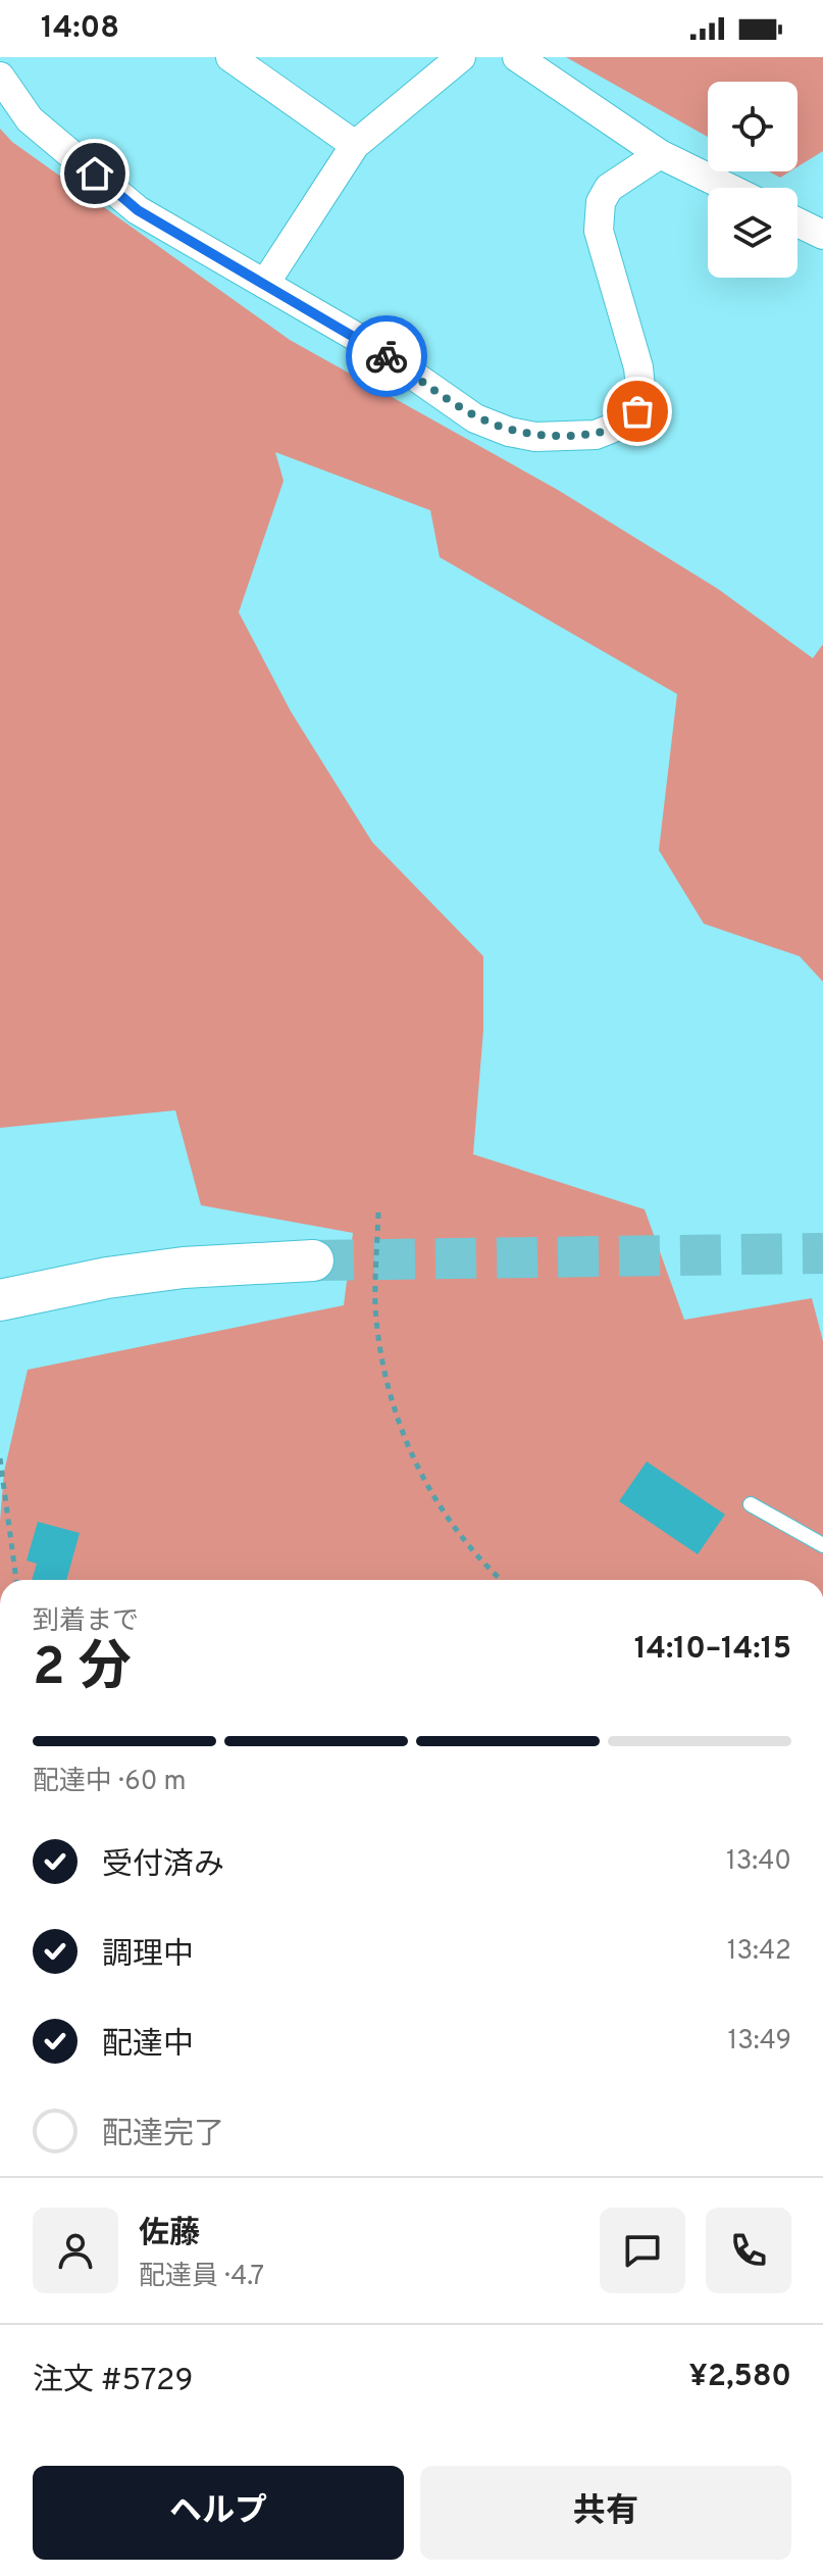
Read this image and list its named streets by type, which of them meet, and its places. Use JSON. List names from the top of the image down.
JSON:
{
  "page": {
    "status": "14:08",
    "heading": ["2 分", "到着まで", "14:10–14:15"],
    "panel": [
      "佐藤",
      "配達員 · 4.7",
      "注文 #5729",
      "¥2,580"
    ],
    "bar": "配達中 · 60 m",
    "list": [
      ["受付済み", "13:40"],
      ["調理中", "13:42"],
      ["配達中", "13:49"],
      "配達完了"
    ],
    "buttons": ["ヘルプ", "共有"]
  }
}
